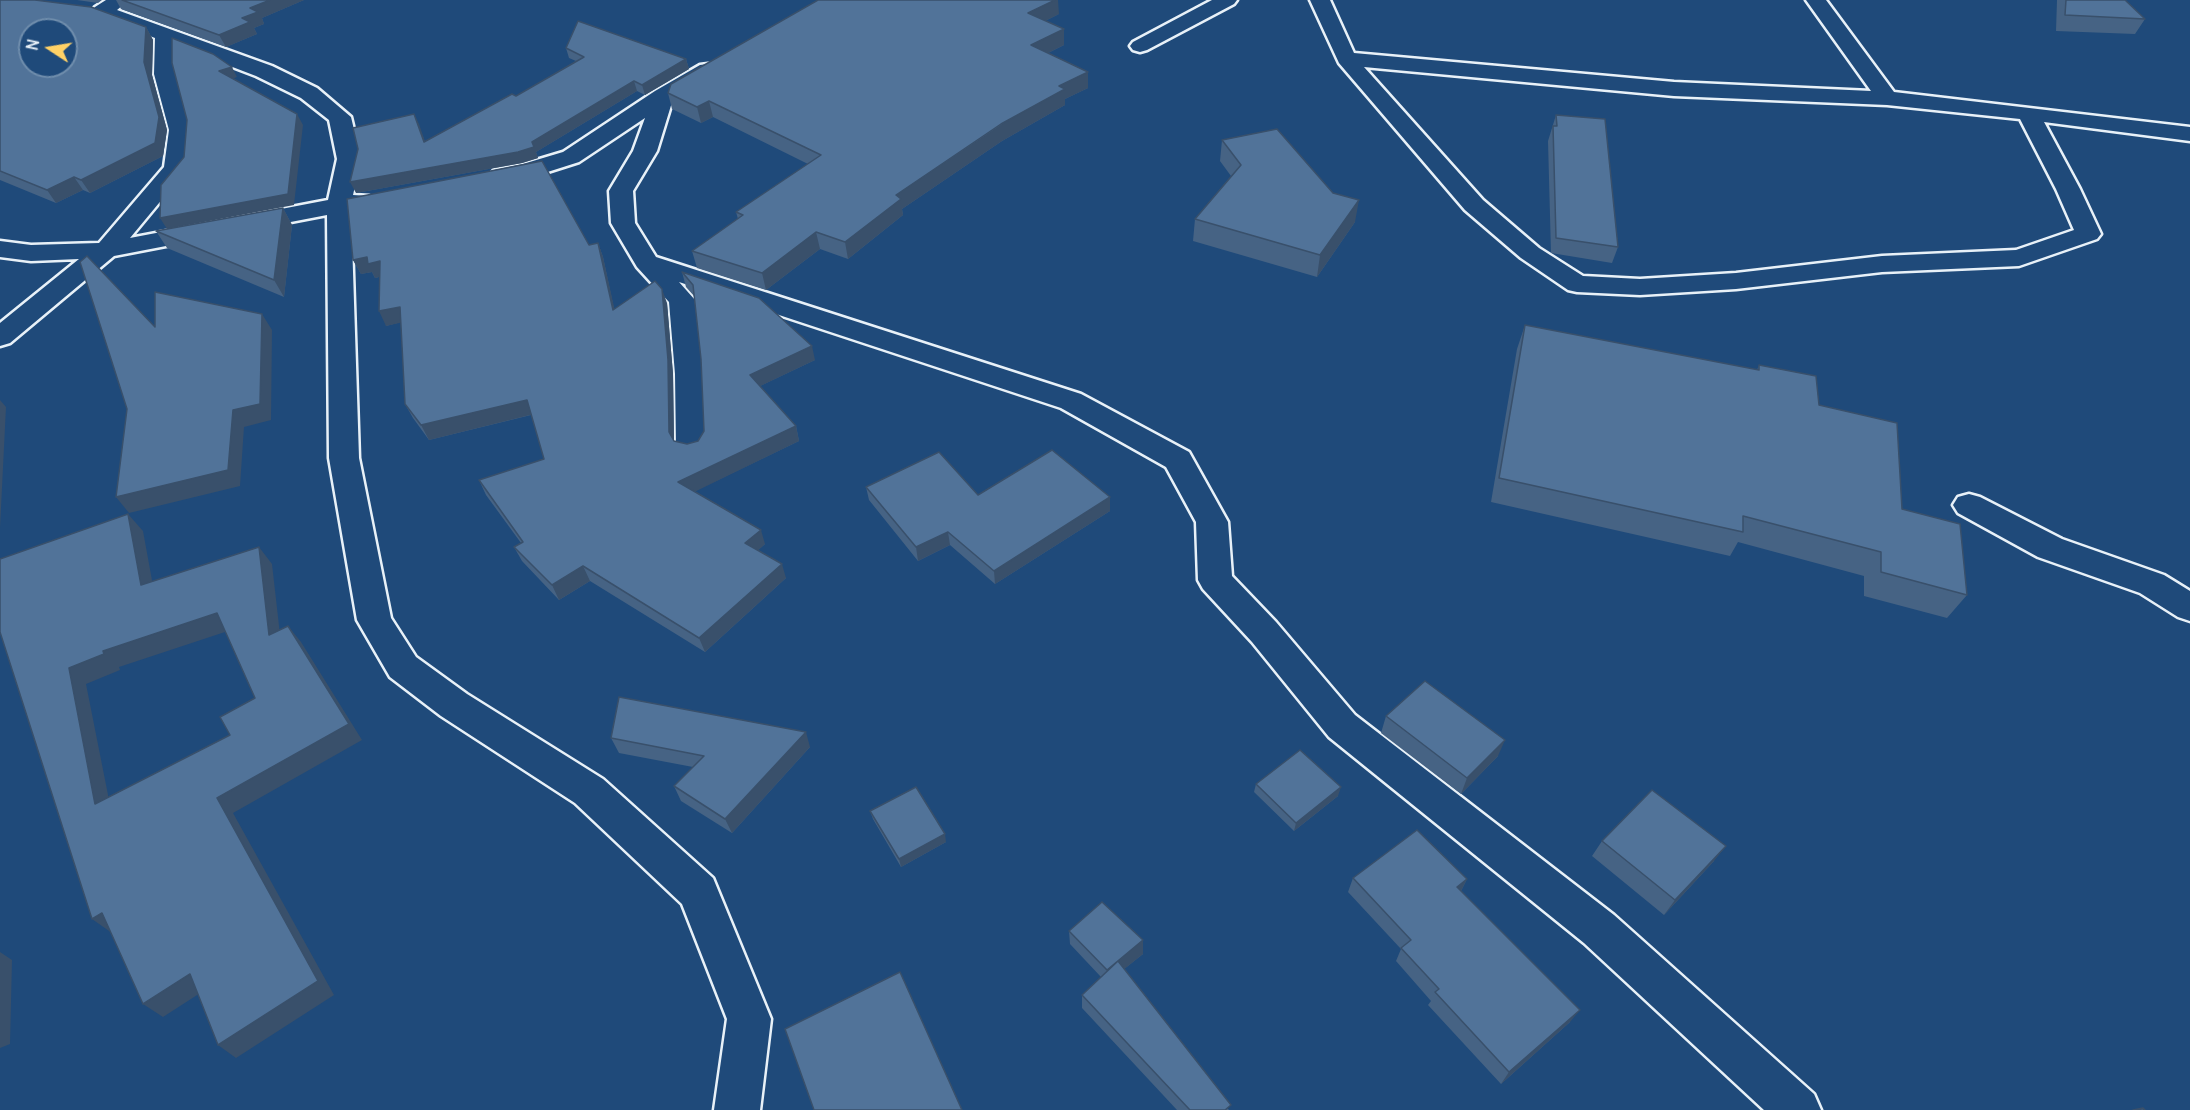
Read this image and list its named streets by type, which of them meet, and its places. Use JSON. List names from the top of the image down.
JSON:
{
  "north": "left"
}
